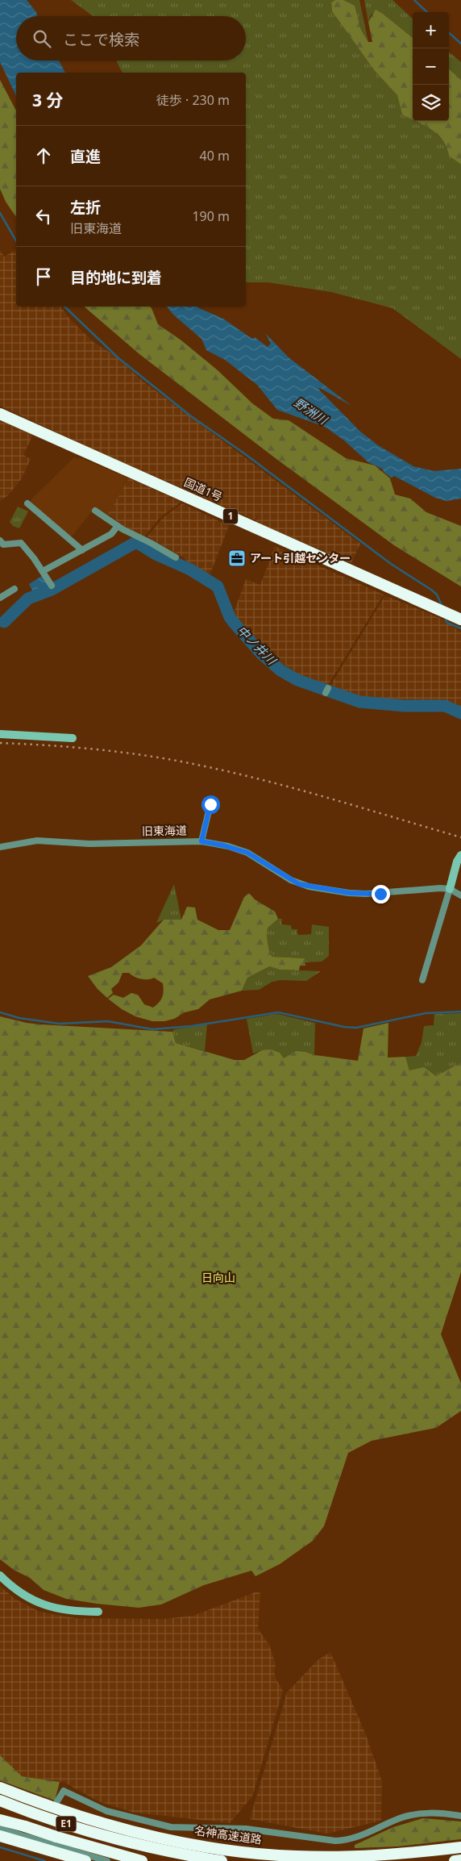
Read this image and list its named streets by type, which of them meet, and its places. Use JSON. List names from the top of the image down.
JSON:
{
  "streets": {
    "highway": [
      "国道1号",
      "1",
      "E1",
      "名神高速道路"
    ],
    "street": ["旧東海道"]
  },
  "water": ["野洲川", "中ノ井川"],
  "parks": ["日向山"],
  "places": {
    "office": ["アート引越センター"]
  },
  "page": {
    "map_buttons": ["+", "−"],
    "search": "ここで検索",
    "heading": ["3 分", "徒歩 · 230 m"],
    "list": [
      ["直進", "40 m"],
      ["左折", "旧東海道", "190 m"],
      "目的地に到着"
    ]
  }
}
